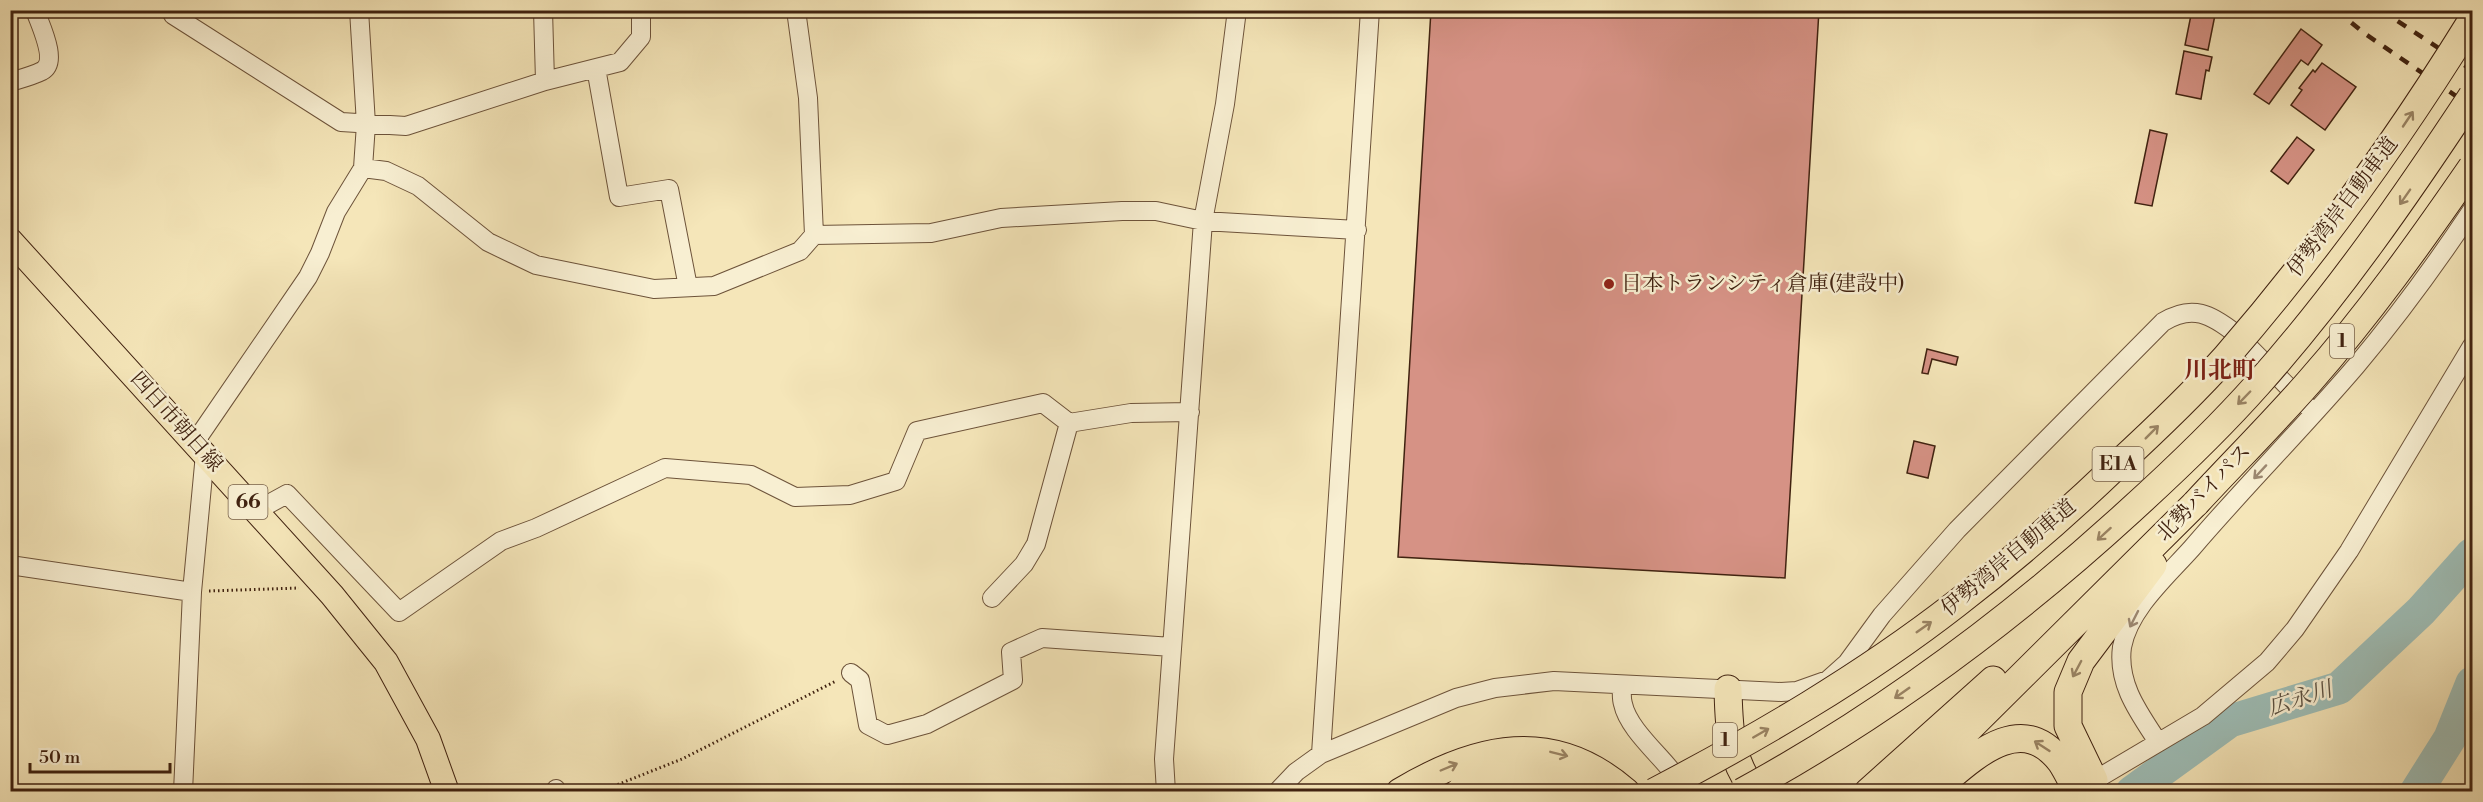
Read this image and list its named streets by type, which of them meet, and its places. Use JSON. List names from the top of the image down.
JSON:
{
  "streets": {
    "highway": [
      "伊勢湾岸自動車道",
      "1",
      "E1A",
      "北勢バイパス"
    ],
    "main road": ["四日市朝日線", "66"]
  },
  "crossings": [
    ["1", "北勢バイパス"]
  ],
  "districts": ["川北町"],
  "water": ["広永川"],
  "places": ["日本トランシティ倉庫(建設中)"],
  "scale_bar": "50 m"
}
